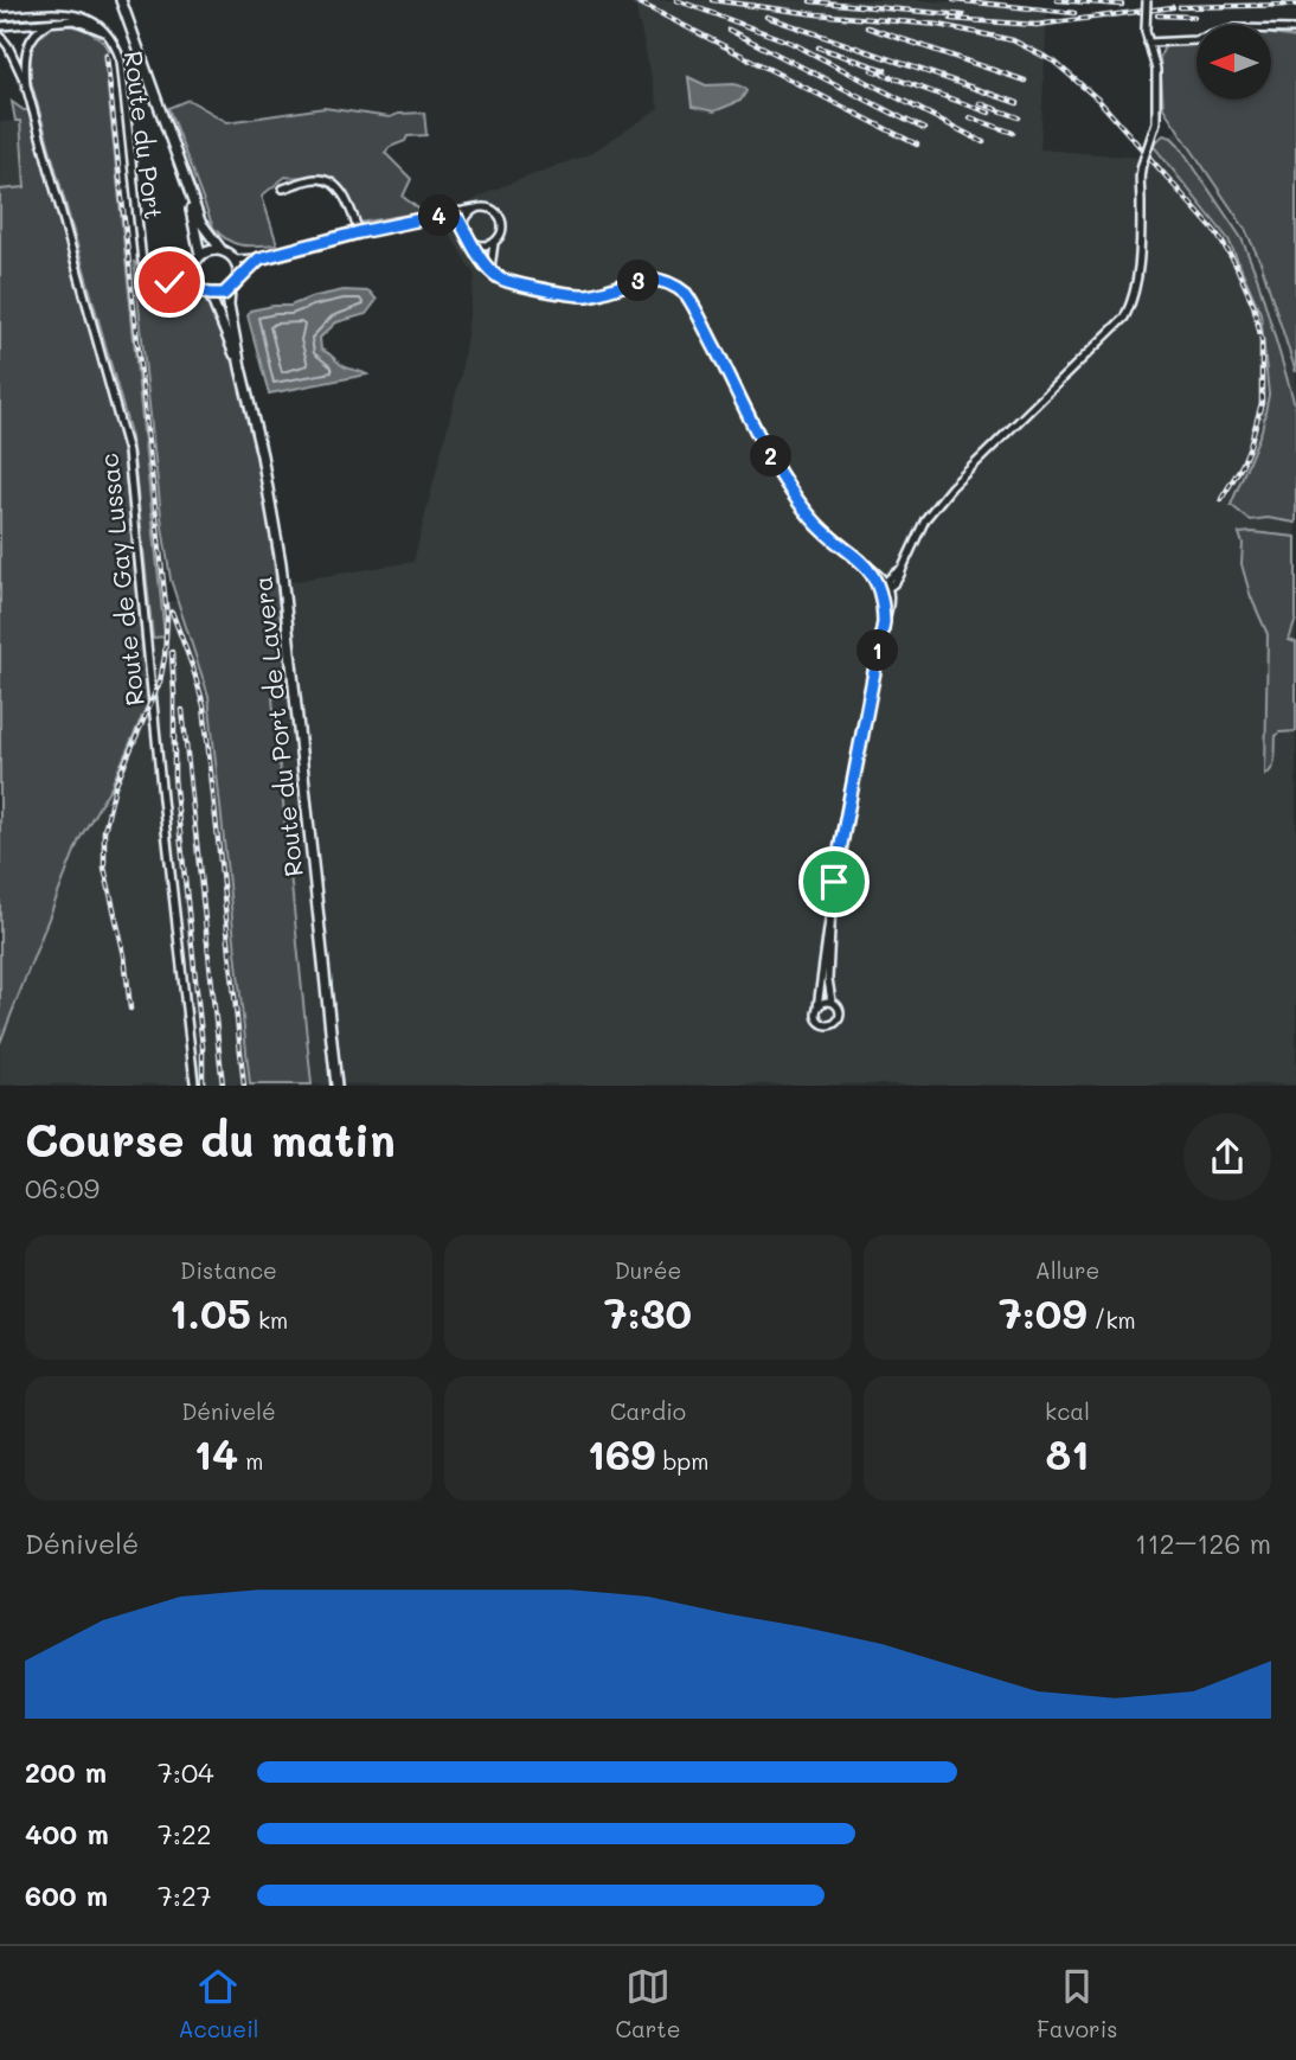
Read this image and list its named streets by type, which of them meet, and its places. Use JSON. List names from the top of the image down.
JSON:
{
  "streets": {
    "street": ["Route du Port", "Route de Gay Lussac", "Route du Port de Lavera"]
  },
  "crossings": [
    ["Route du Port", "Route de Gay Lussac"]
  ],
  "north": "left",
  "page": {
    "pins": [
      "4",
      "3",
      "2",
      "1"
    ],
    "heading": ["Course du matin", "06:09"],
    "stats": [
      ["Distance", "1.05 km"],
      ["Durée", "7:30"],
      ["Allure", "7:09 /km"],
      ["Dénivelé", "14 m"],
      ["Cardio", "169 bpm"],
      ["kcal", "81"]
    ],
    "chart": ["Dénivelé", "112–126 m"],
    "list": [
      {
        "name": "200 m",
        "note": "7:04"
      },
      {
        "name": "400 m",
        "note": "7:22"
      },
      {
        "name": "600 m",
        "note": "7:27"
      }
    ],
    "tabs": ["Accueil", "Carte", "Favoris"]
  }
}
